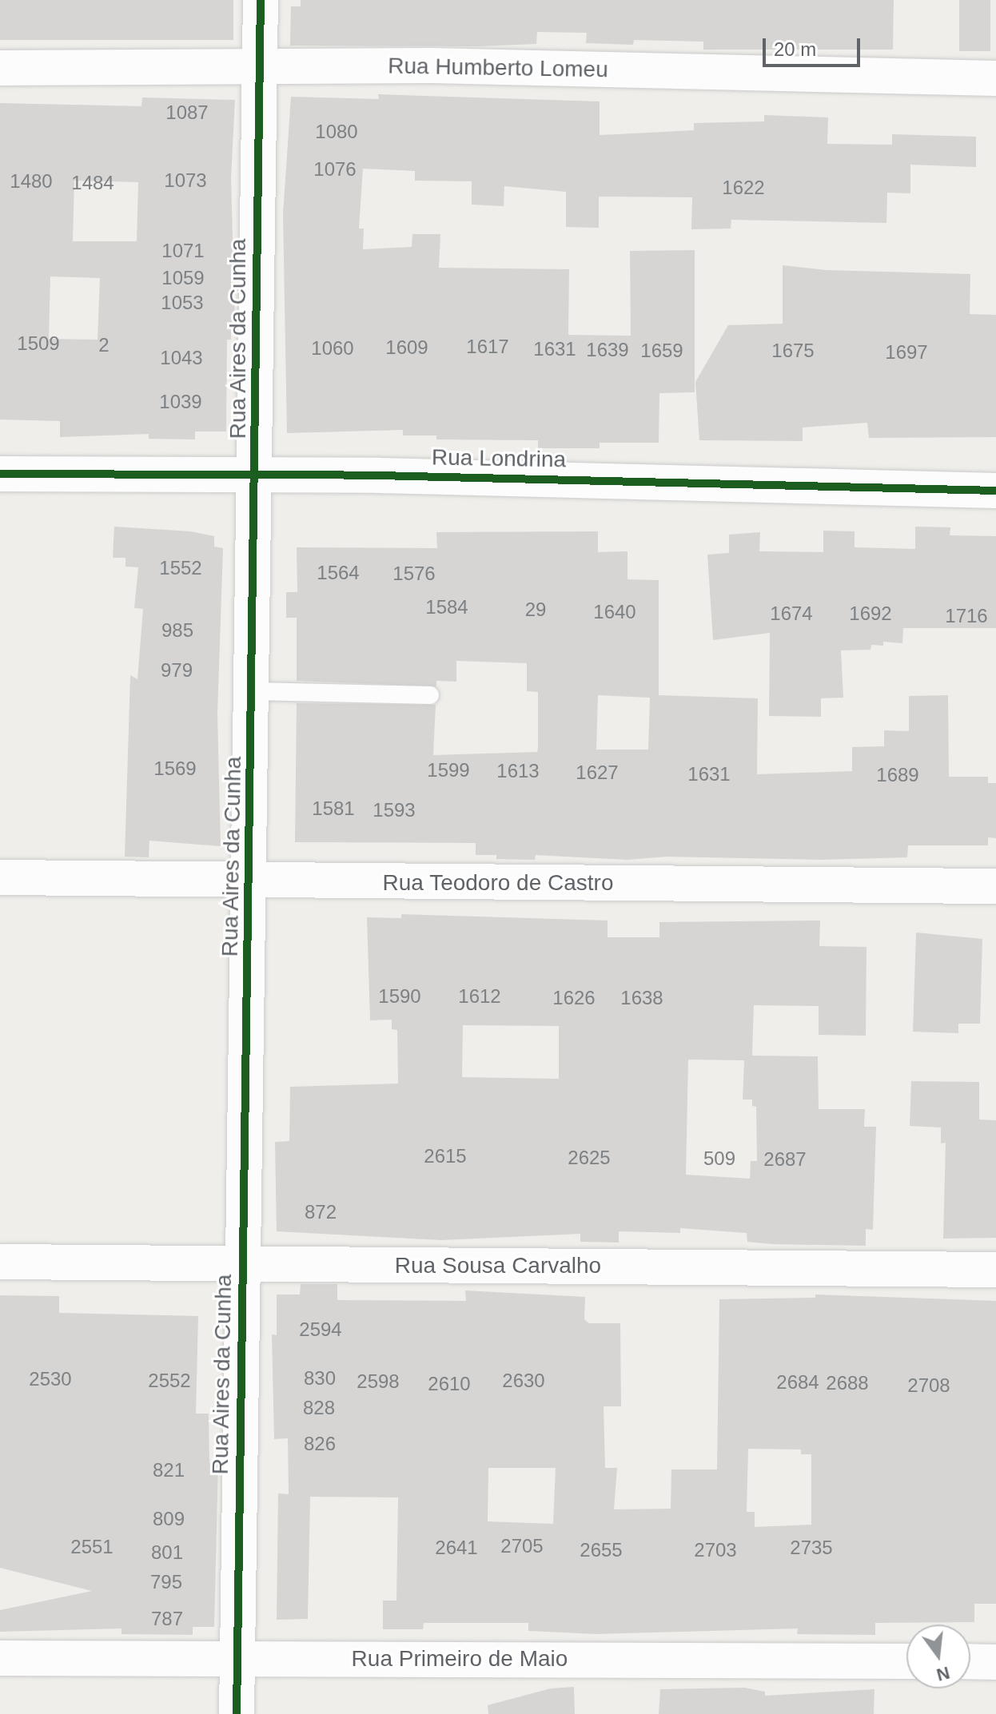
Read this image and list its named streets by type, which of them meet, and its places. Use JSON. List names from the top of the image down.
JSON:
{
  "streets": {
    "street": [
      "Rua Humberto Lomeu",
      "Rua Aires da Cunha",
      "Rua Londrina",
      "Rua Teodoro de Castro",
      "Rua Sousa Carvalho",
      "Rua Primeiro de Maio"
    ]
  },
  "crossings": [
    ["Rua Humberto Lomeu", "Rua Aires da Cunha"],
    ["Rua Aires da Cunha", "Rua Londrina"],
    ["Rua Aires da Cunha", "Rua Teodoro de Castro"],
    ["Rua Aires da Cunha", "Rua Sousa Carvalho"],
    ["Rua Aires da Cunha", "Rua Primeiro de Maio"]
  ],
  "house_numbers": [
    "1087",
    "1080",
    "1076",
    "1073",
    "1480",
    "1484",
    "1622",
    "1071",
    "1059",
    "1053",
    "1509",
    "2",
    "1617",
    "1609",
    "1060",
    "1631",
    "1639",
    "1659",
    "1675",
    "1697",
    "1043",
    "1039",
    "1552",
    "1564",
    "1576",
    "1584",
    "29",
    "1640",
    "1674",
    "1692",
    "1716",
    "985",
    "979",
    "1569",
    "1599",
    "1613",
    "1627",
    "1631",
    "1689",
    "1581",
    "1593",
    "1590",
    "1612",
    "1626",
    "1638",
    "2615",
    "2625",
    "509",
    "2687",
    "872",
    "2594",
    "830",
    "2530",
    "2552",
    "2630",
    "2598",
    "2684",
    "2688",
    "2610",
    "2708",
    "828",
    "826",
    "821",
    "809",
    "2705",
    "2551",
    "2641",
    "2735",
    "2655",
    "2703",
    "801",
    "795",
    "787"
  ],
  "scale_bar": "20 m",
  "north": "bottom"
}
